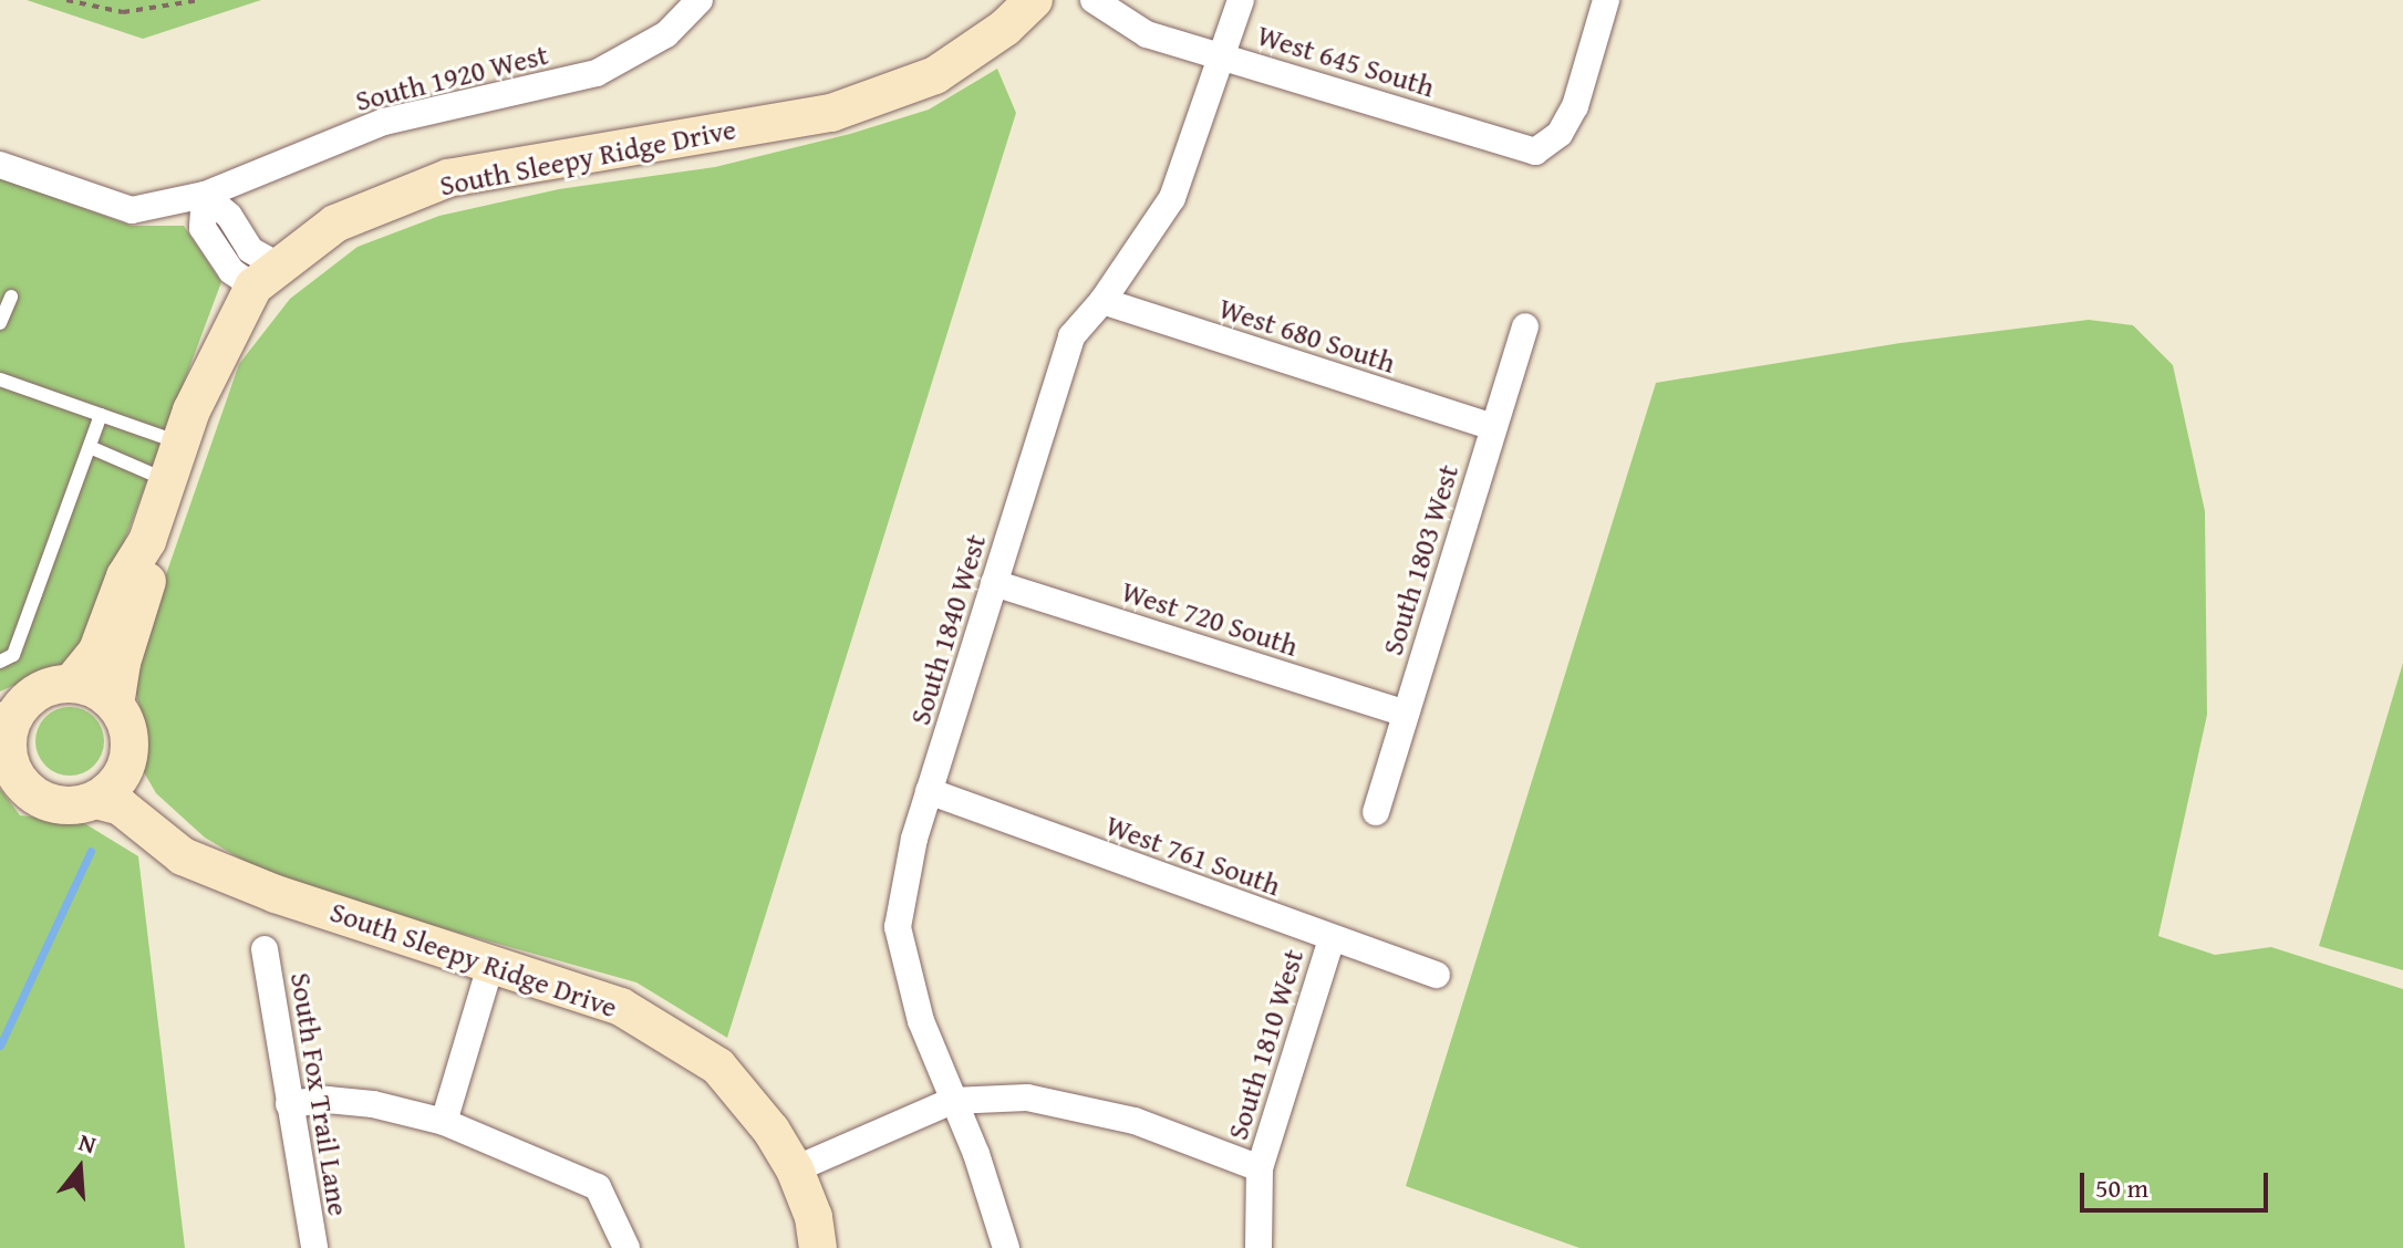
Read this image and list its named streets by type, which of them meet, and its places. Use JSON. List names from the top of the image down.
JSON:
{
  "streets": {
    "street": [
      "West 645 South",
      "South 1920 West",
      "South Sleepy Ridge Drive",
      "West 680 South",
      "South 1803 West",
      "West 720 South",
      "South 1840 West",
      "West 761 South",
      "South 1810 West",
      "South Fox Trail Lane"
    ]
  },
  "crossings": [
    ["West 645 South", "South 1840 West"],
    ["West 680 South", "South 1803 West"],
    ["West 680 South", "South 1840 West"],
    ["South 1803 West", "West 720 South"],
    ["West 720 South", "South 1840 West"],
    ["South 1840 West", "West 761 South"],
    ["West 761 South", "South 1810 West"]
  ],
  "scale_bar": "50 m",
  "north": "top"
}
